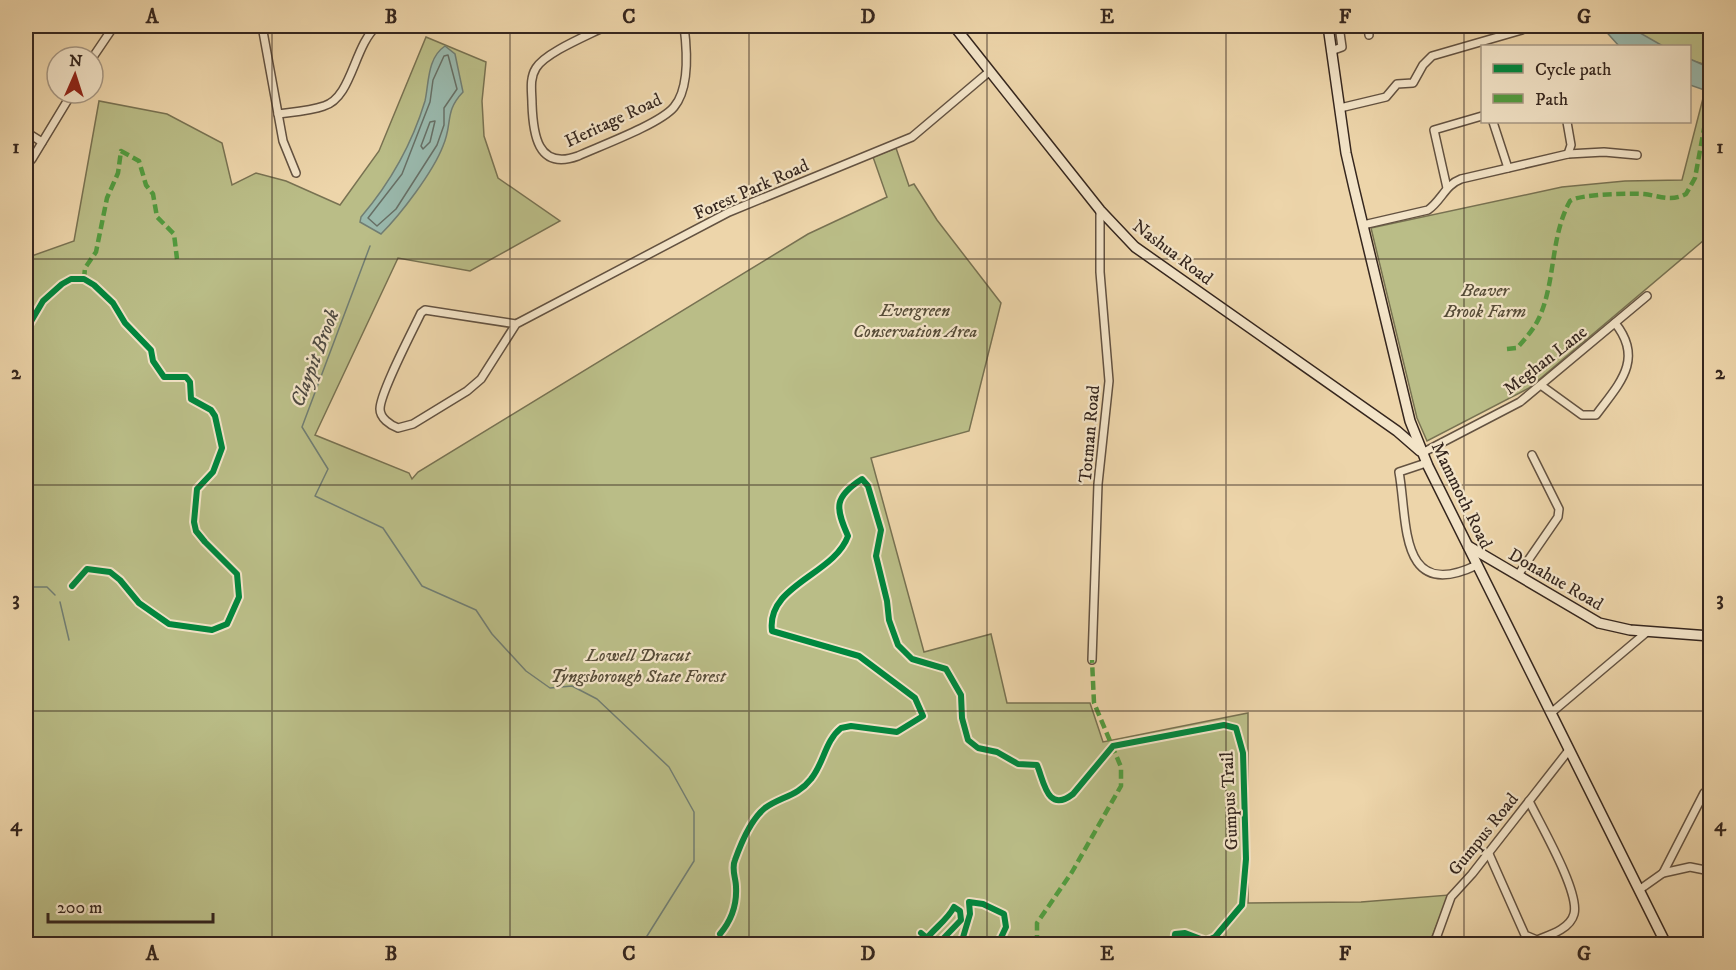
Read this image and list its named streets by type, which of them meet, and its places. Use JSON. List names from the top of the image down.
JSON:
{
  "streets": {
    "main road": ["Nashua Road", "Mammoth Road", "Donahue Road"],
    "street": [
      "Heritage Road",
      "Forest Park Road",
      "Meghan Lane",
      "Totman Road",
      "Gumpus Road"
    ],
    "cycle path": ["Gumpus Trail"]
  },
  "crossings": [
    ["Forest Park Road", "Nashua Road"],
    ["Nashua Road", "Meghan Lane"],
    ["Nashua Road", "Totman Road"],
    ["Nashua Road", "Mammoth Road"],
    ["Meghan Lane", "Mammoth Road"],
    ["Mammoth Road", "Donahue Road"],
    ["Mammoth Road", "Gumpus Road"]
  ],
  "water": ["Claypit Brook"],
  "parks": ["Beaver Brook Farm", "Evergreen Conservation Area", "Lowell Dracut Tyngsborough State Forest"],
  "legend": ["Cycle path", "Path"],
  "scale_bar": "200 m",
  "north": "top",
  "grid": {
    "columns": [
      "A",
      "B",
      "C",
      "D",
      "E",
      "F",
      "G"
    ],
    "rows": [
      "1",
      "2",
      "3",
      "4"
    ]
  }
}
